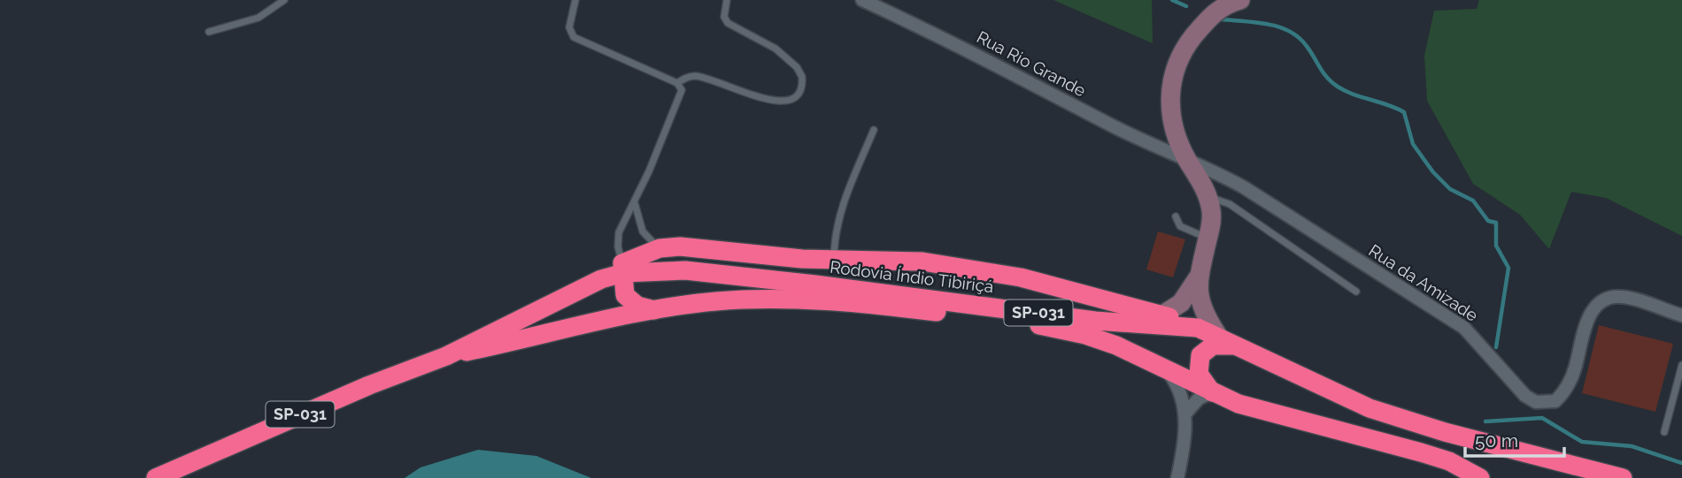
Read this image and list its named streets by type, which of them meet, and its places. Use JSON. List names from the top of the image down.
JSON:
{
  "streets": {
    "highway": ["Rodovia Índio Tibiriçá", "SP-031"],
    "street": ["Rua Rio Grande", "Rua da Amizade"]
  },
  "crossings": [
    ["Rua Rio Grande", "Rua da Amizade"]
  ],
  "scale_bar": "50 m"
}
